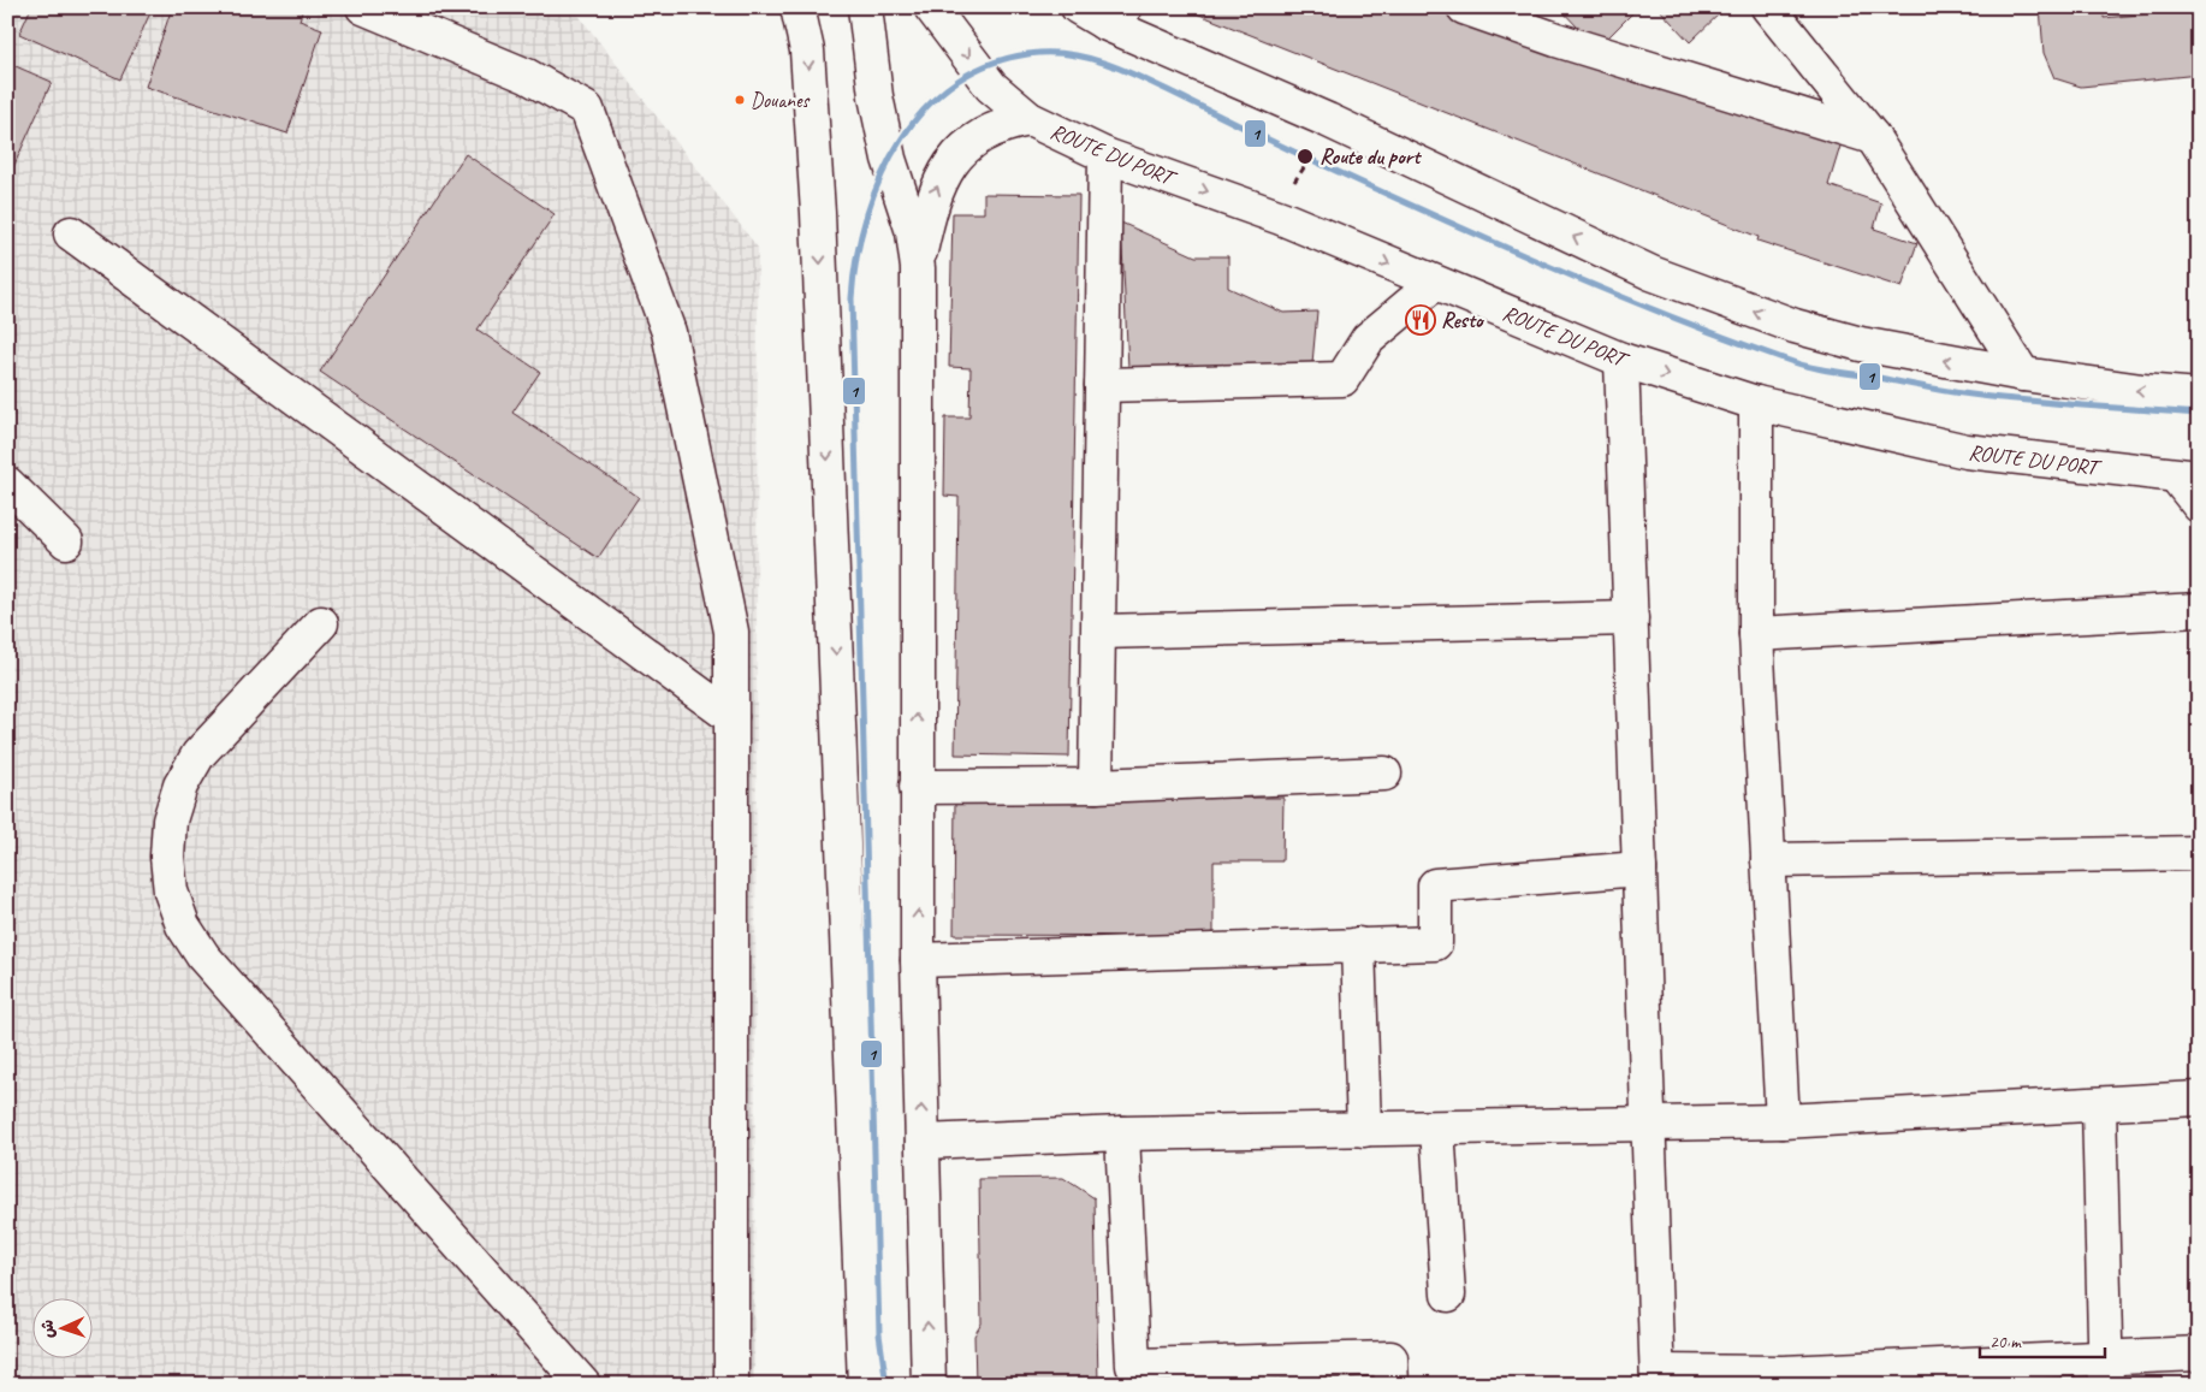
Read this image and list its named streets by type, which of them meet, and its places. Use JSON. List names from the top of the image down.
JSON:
{
  "streets": {
    "street": ["ROUTE DU PORT"]
  },
  "places": {
    "other": ["Douanes", "Route du port"],
    "restaurant": ["Resto"]
  },
  "lines": ["transit line 1"],
  "scale_bar": "20 m",
  "north": "left"
}
